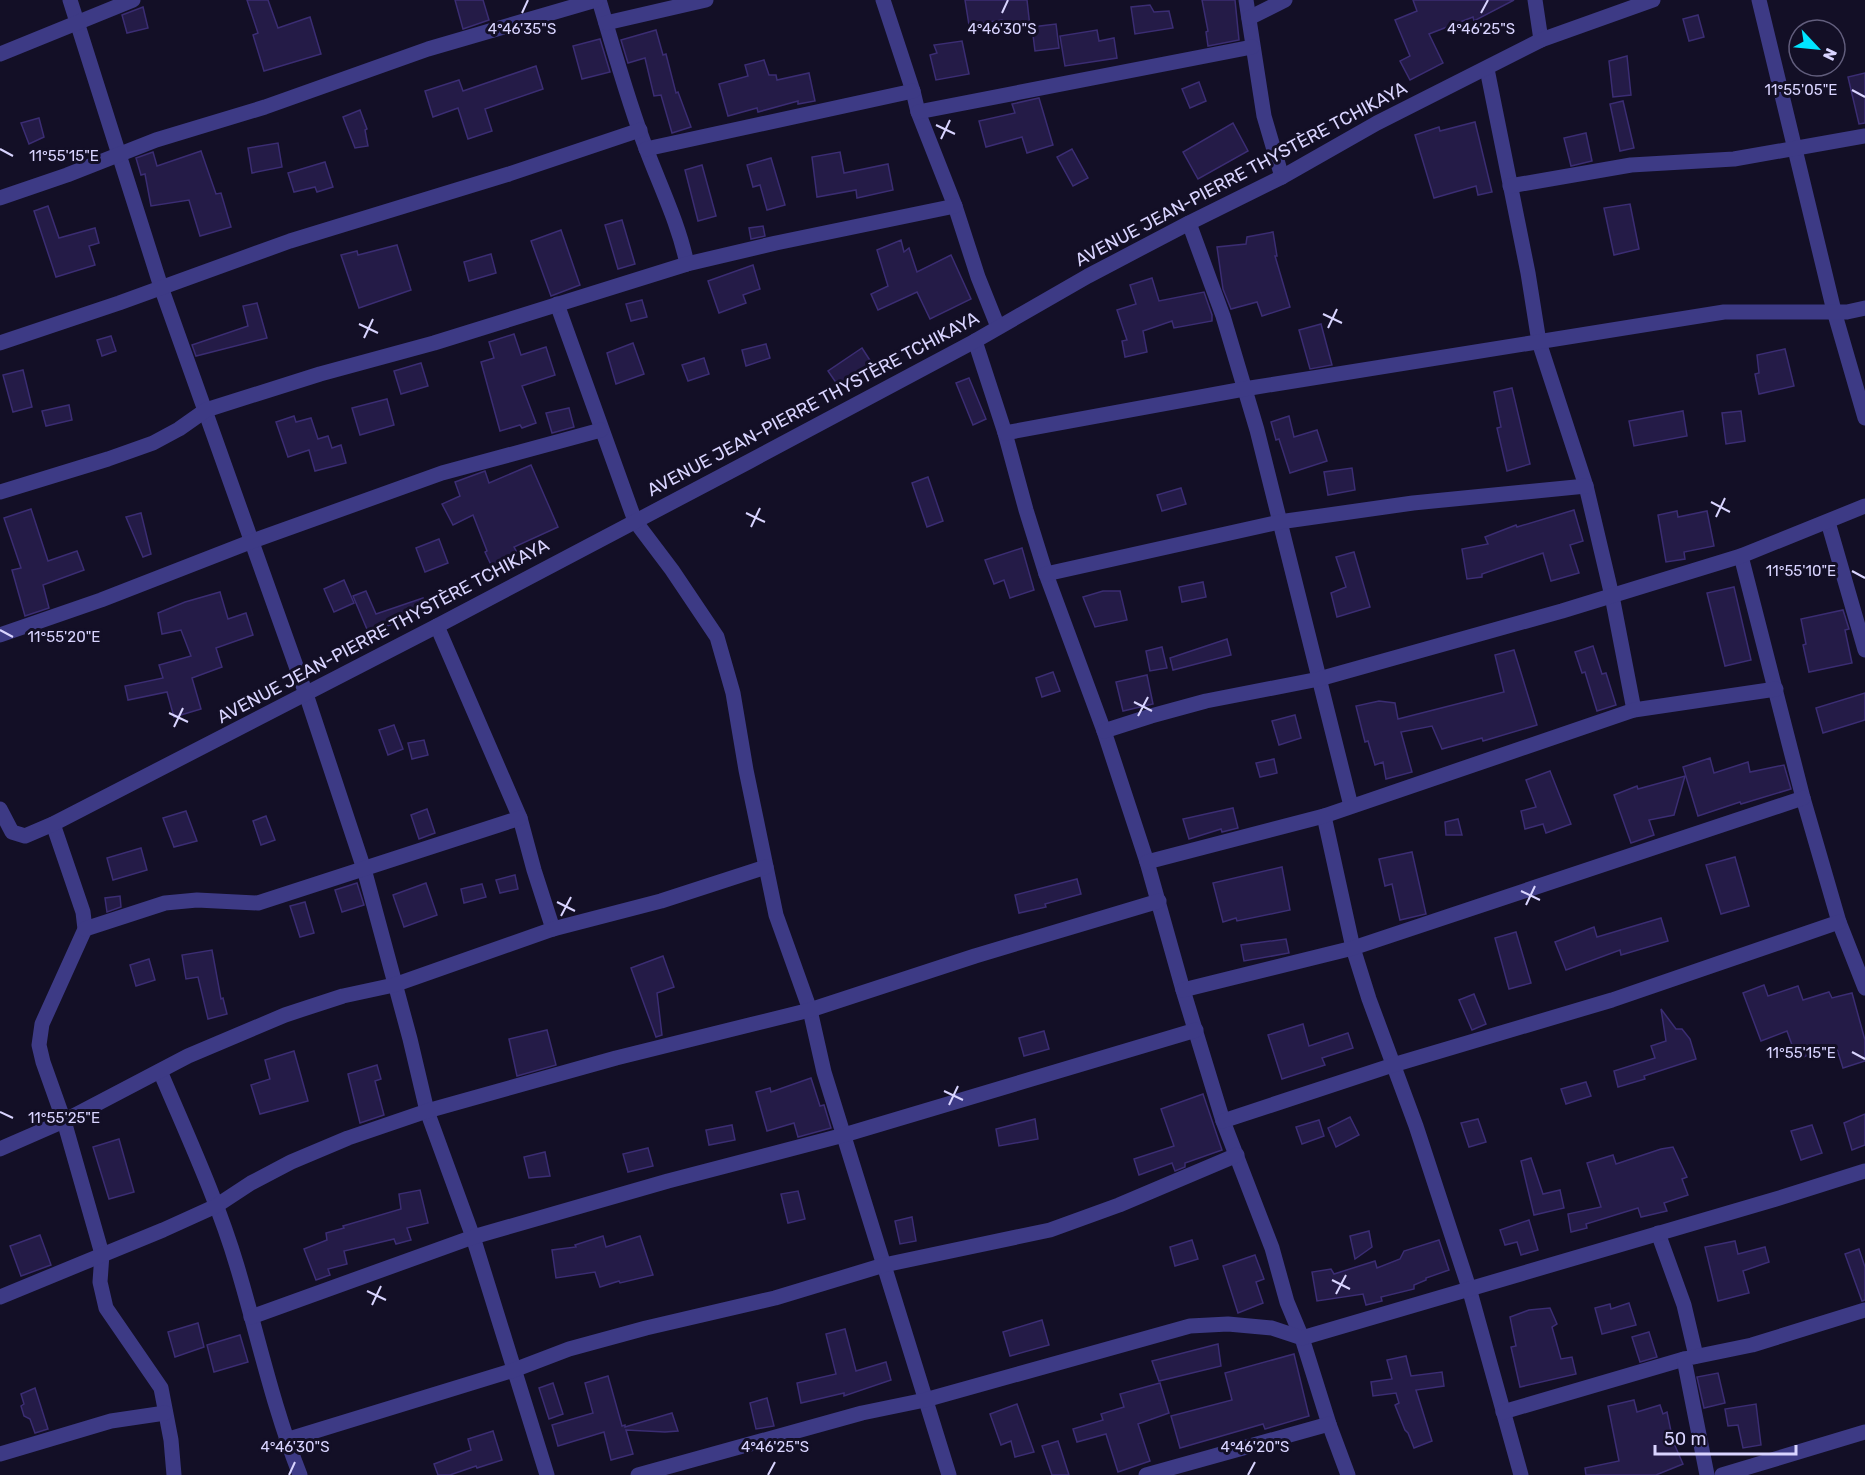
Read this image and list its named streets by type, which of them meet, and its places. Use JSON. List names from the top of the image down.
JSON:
{
  "streets": {
    "street": ["AVENUE JEAN-PIERRE THYSTÈRE TCHIKAYA"]
  },
  "scale_bar": "50 m",
  "north": "bottom right",
  "coordinates": [
    "4°46'35\"S",
    "4°46'30\"S",
    "4°46'25\"S",
    "11°55'05\"E",
    "11°55'15\"E",
    "11°55'10\"E",
    "11°55'20\"E",
    "11°55'25\"E",
    "4°46'20\"S"
  ]
}
